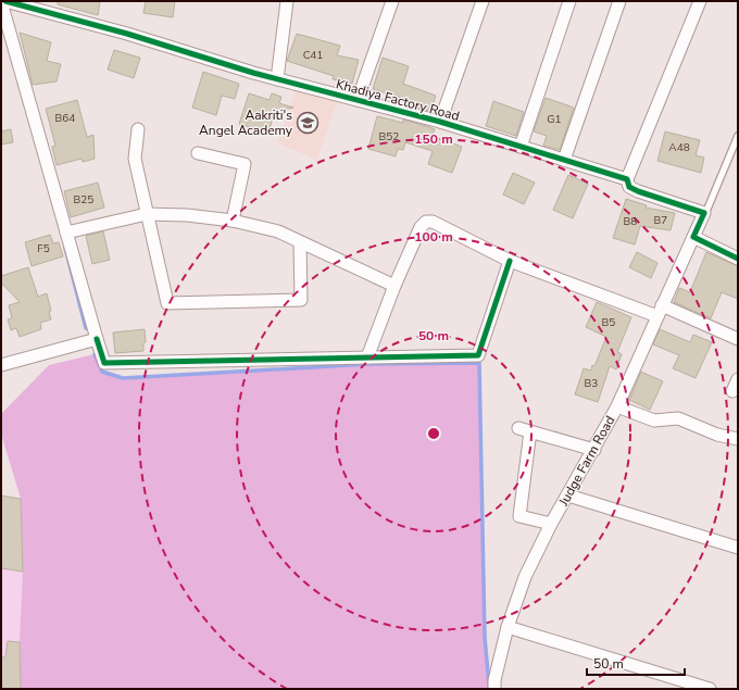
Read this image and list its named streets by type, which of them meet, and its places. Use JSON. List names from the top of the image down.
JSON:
{
  "streets": {
    "street": ["Khadiya Factory Road", "Judge Farm Road"]
  },
  "places": {
    "school or university": ["Aakriti's Angel Academy"]
  },
  "house_numbers": [
    "C41",
    "B64",
    "G1",
    "B52",
    "A48",
    "B25",
    "B7",
    "B8",
    "F5",
    "B5",
    "B3"
  ],
  "scale_bar": "50 m",
  "rings": ["150 m", "100 m", "50 m"]
}
